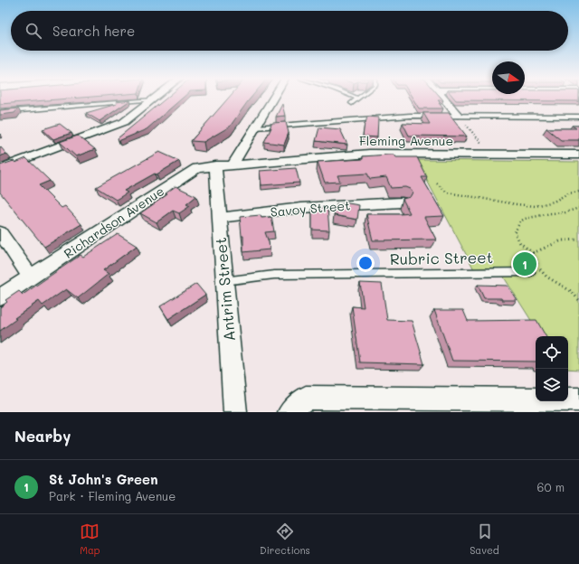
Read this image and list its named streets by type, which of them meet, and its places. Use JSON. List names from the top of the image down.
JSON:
{
  "streets": {
    "street": [
      "Fleming Avenue",
      "Savoy Street",
      "Richardson Avenue",
      "Antrim Street"
    ],
    "lane": ["Rubric Street"]
  },
  "crossings": [
    ["Fleming Avenue", "Richardson Avenue"],
    ["Savoy Street", "Antrim Street"],
    ["Richardson Avenue", "Antrim Street"],
    ["Rubric Street", "Antrim Street"]
  ],
  "north": "right",
  "page": {
    "search": "Search here",
    "pins": "1",
    "heading": "Nearby",
    "list": [
      {
        "mark": "1",
        "name": "St John's Green",
        "note": "Park · Fleming Avenue",
        "value": "60 m"
      }
    ],
    "nav": ["Map", "Directions", "Saved"]
  }
}
